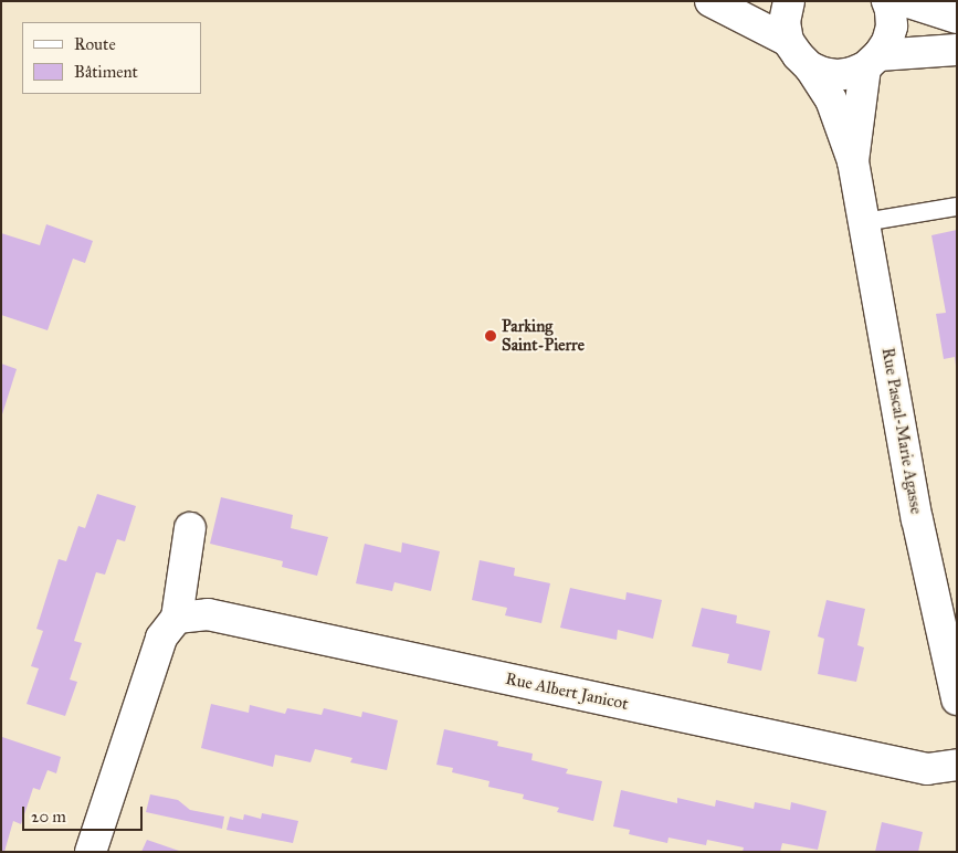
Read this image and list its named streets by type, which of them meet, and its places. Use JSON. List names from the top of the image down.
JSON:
{
  "streets": {
    "street": ["Rue Pascal-Marie Agasse", "Rue Albert Janicot"]
  },
  "places": ["Parking Saint-Pierre"],
  "legend": ["Route", "Bâtiment"],
  "scale_bar": "20 m"
}
